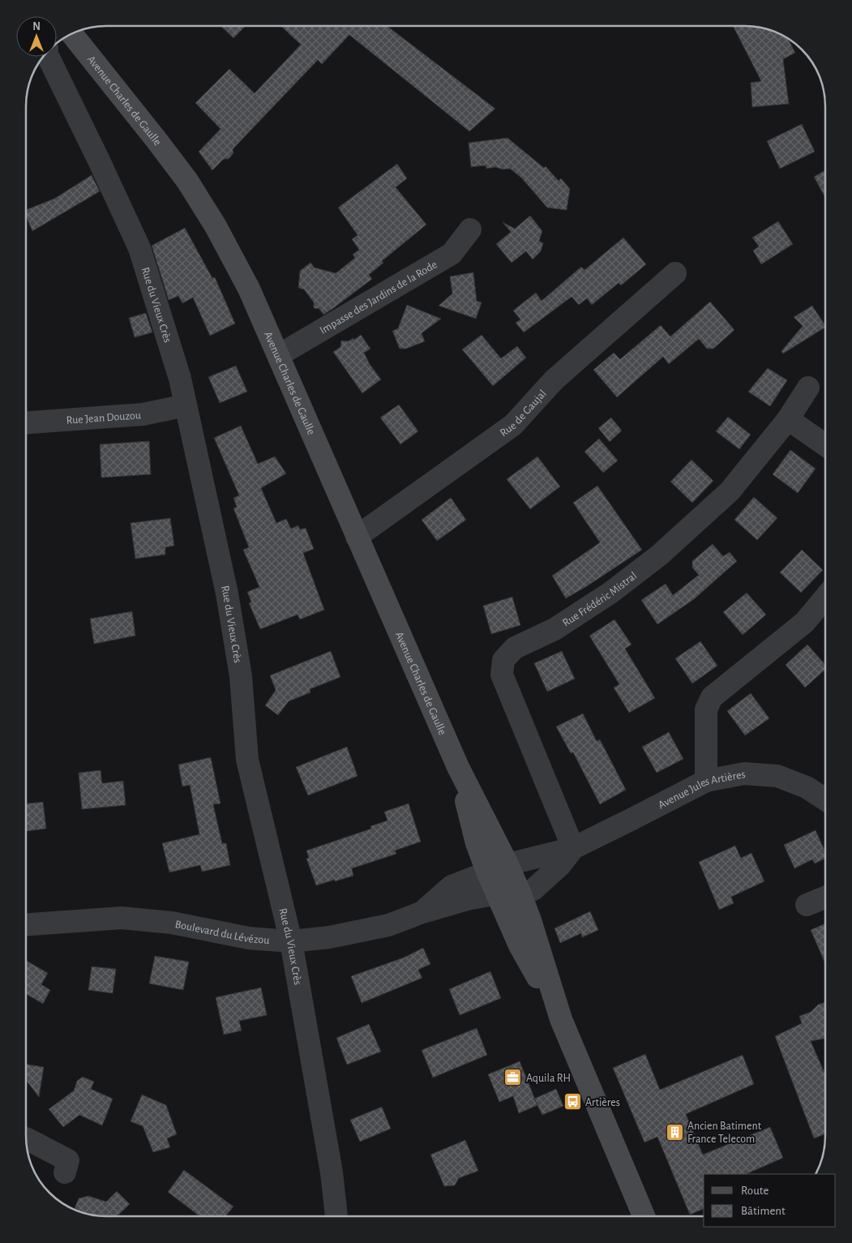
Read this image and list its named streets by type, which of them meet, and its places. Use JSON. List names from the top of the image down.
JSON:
{
  "streets": {
    "main road": ["Avenue Charles de Gaulle"],
    "street": [
      "Impasse des Jardins de la Rode",
      "Rue du Vieux Crès",
      "Rue de Gaujal",
      "Rue Jean Douzou",
      "Rue Frédéric Mistral",
      "Avenue Jules Artières",
      "Boulevard du Lévézou"
    ]
  },
  "crossings": [
    ["Avenue Charles de Gaulle", "Impasse des Jardins de la Rode"],
    ["Avenue Charles de Gaulle", "Rue de Gaujal"],
    ["Avenue Charles de Gaulle", "Avenue Jules Artières"],
    ["Avenue Charles de Gaulle", "Boulevard du Lévézou"],
    ["Rue du Vieux Crès", "Rue Jean Douzou"],
    ["Rue du Vieux Crès", "Boulevard du Lévézou"],
    ["Rue Frédéric Mistral", "Avenue Jules Artières"],
    ["Avenue Jules Artières", "Boulevard du Lévézou"]
  ],
  "places": {
    "office": ["Aquila RH"],
    "bus stop": ["Artières"],
    "building": ["Ancien Batiment France Telecom"]
  },
  "legend": ["Route", "Bâtiment"],
  "north": "top"
}
